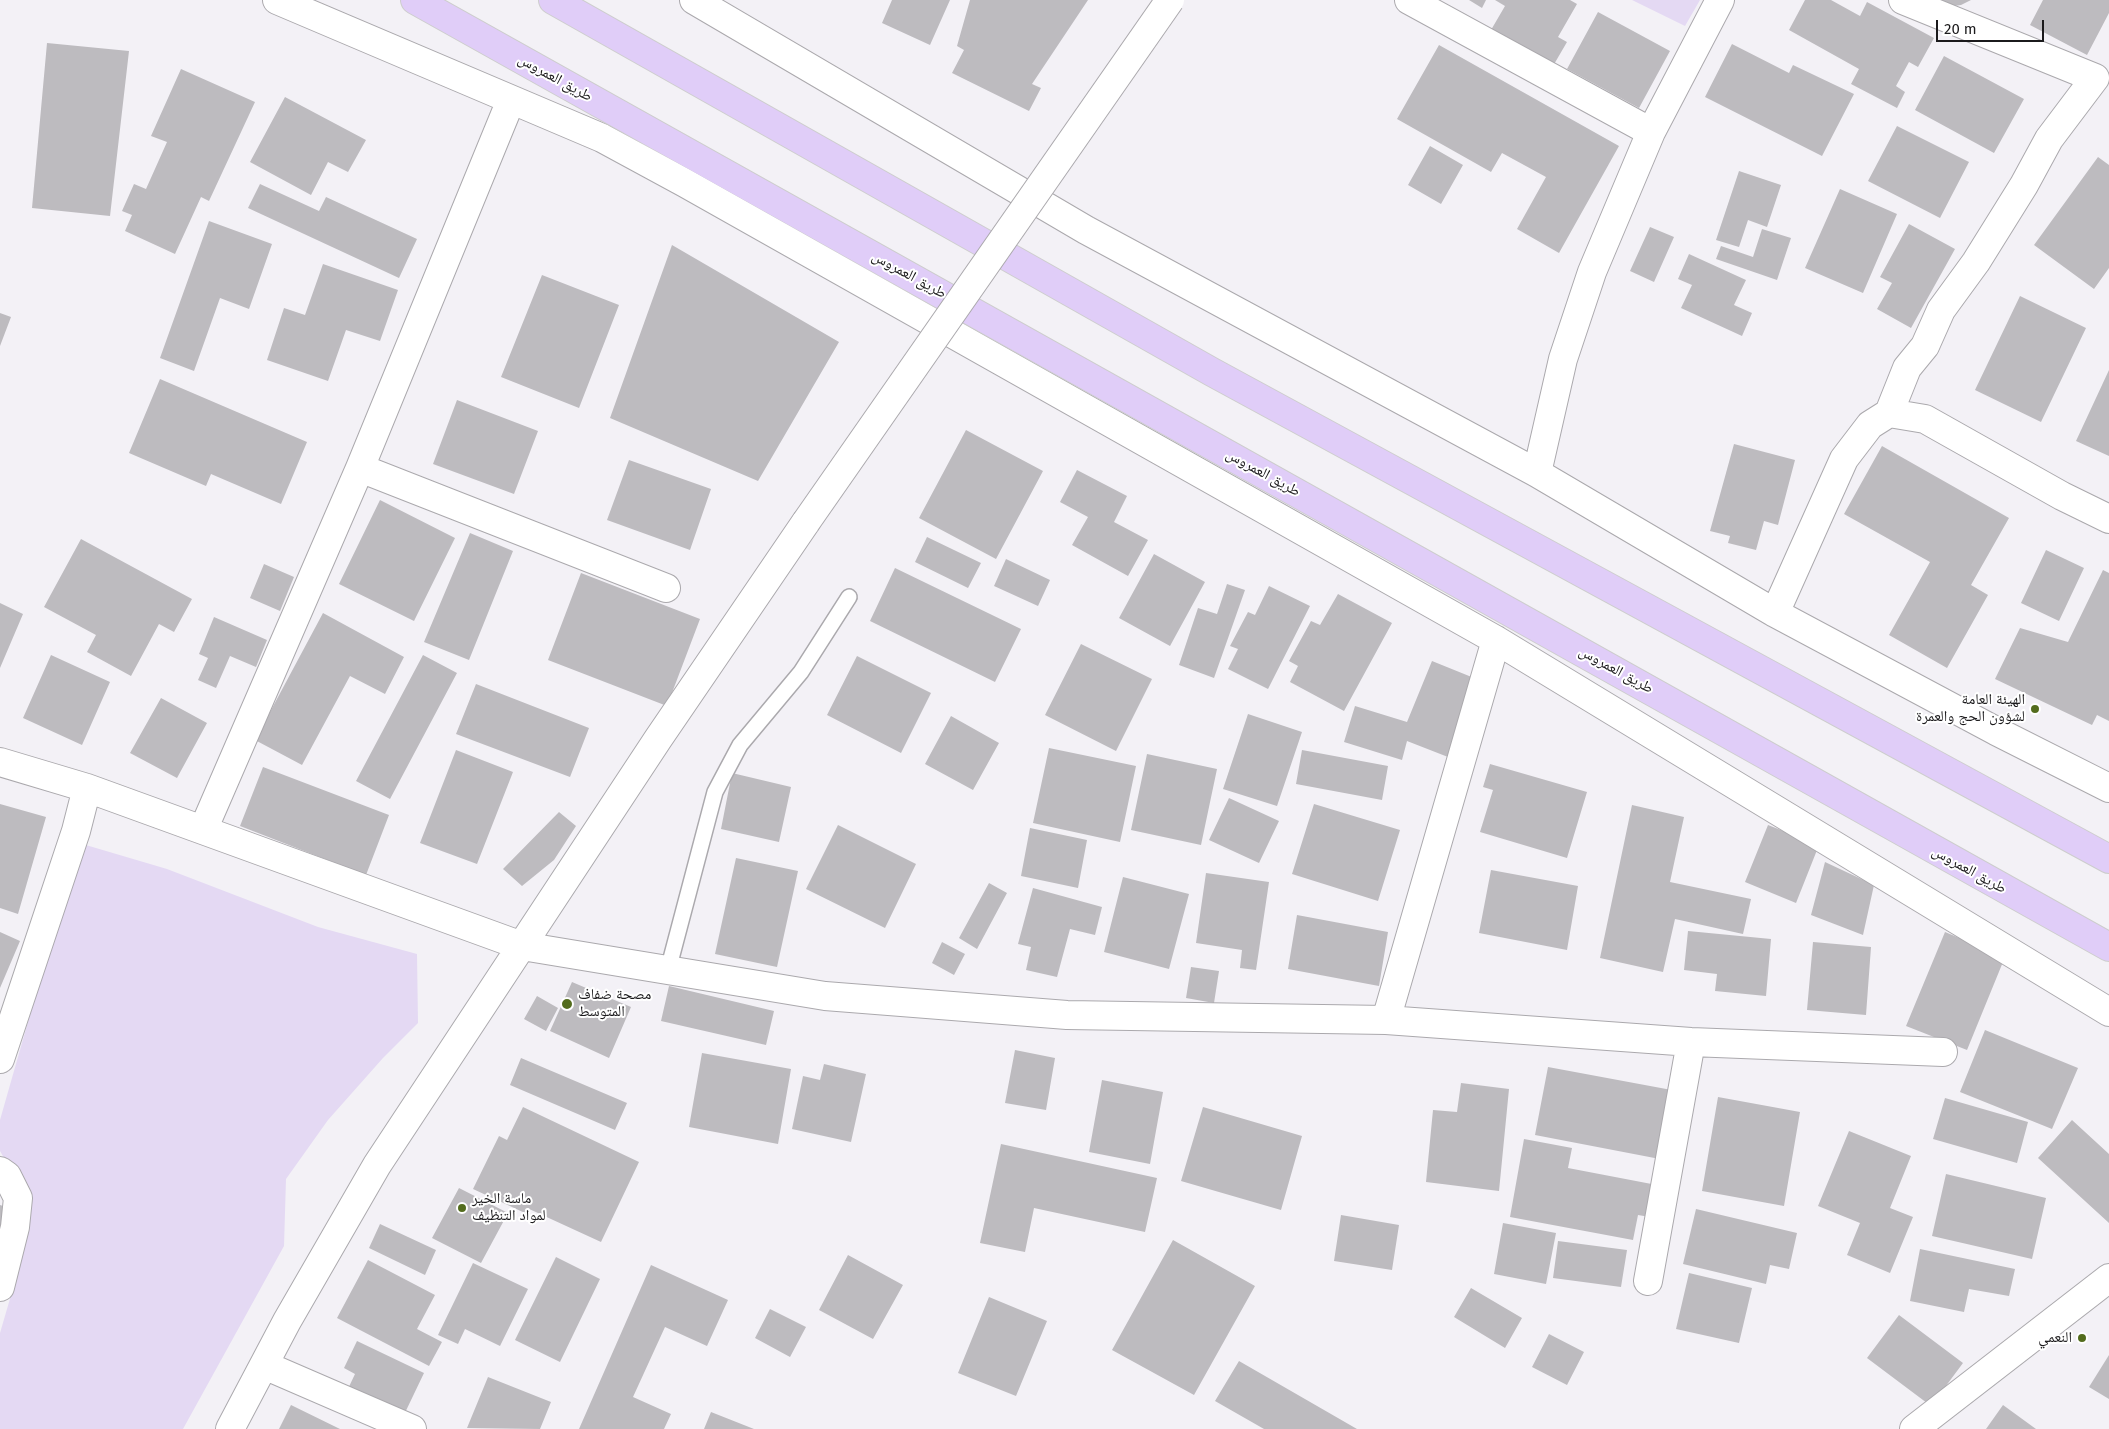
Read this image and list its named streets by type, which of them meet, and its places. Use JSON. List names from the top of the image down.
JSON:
{
  "streets": {
    "main road": ["طريق العمروس"]
  },
  "places": [
    "الهيئة العامة لشؤون الحج والعمرة",
    "مصحة ضفاف المتوسط",
    "ماسة الخير لمواد التنظيف",
    "النعمي"
  ],
  "scale_bar": "20 m"
}
